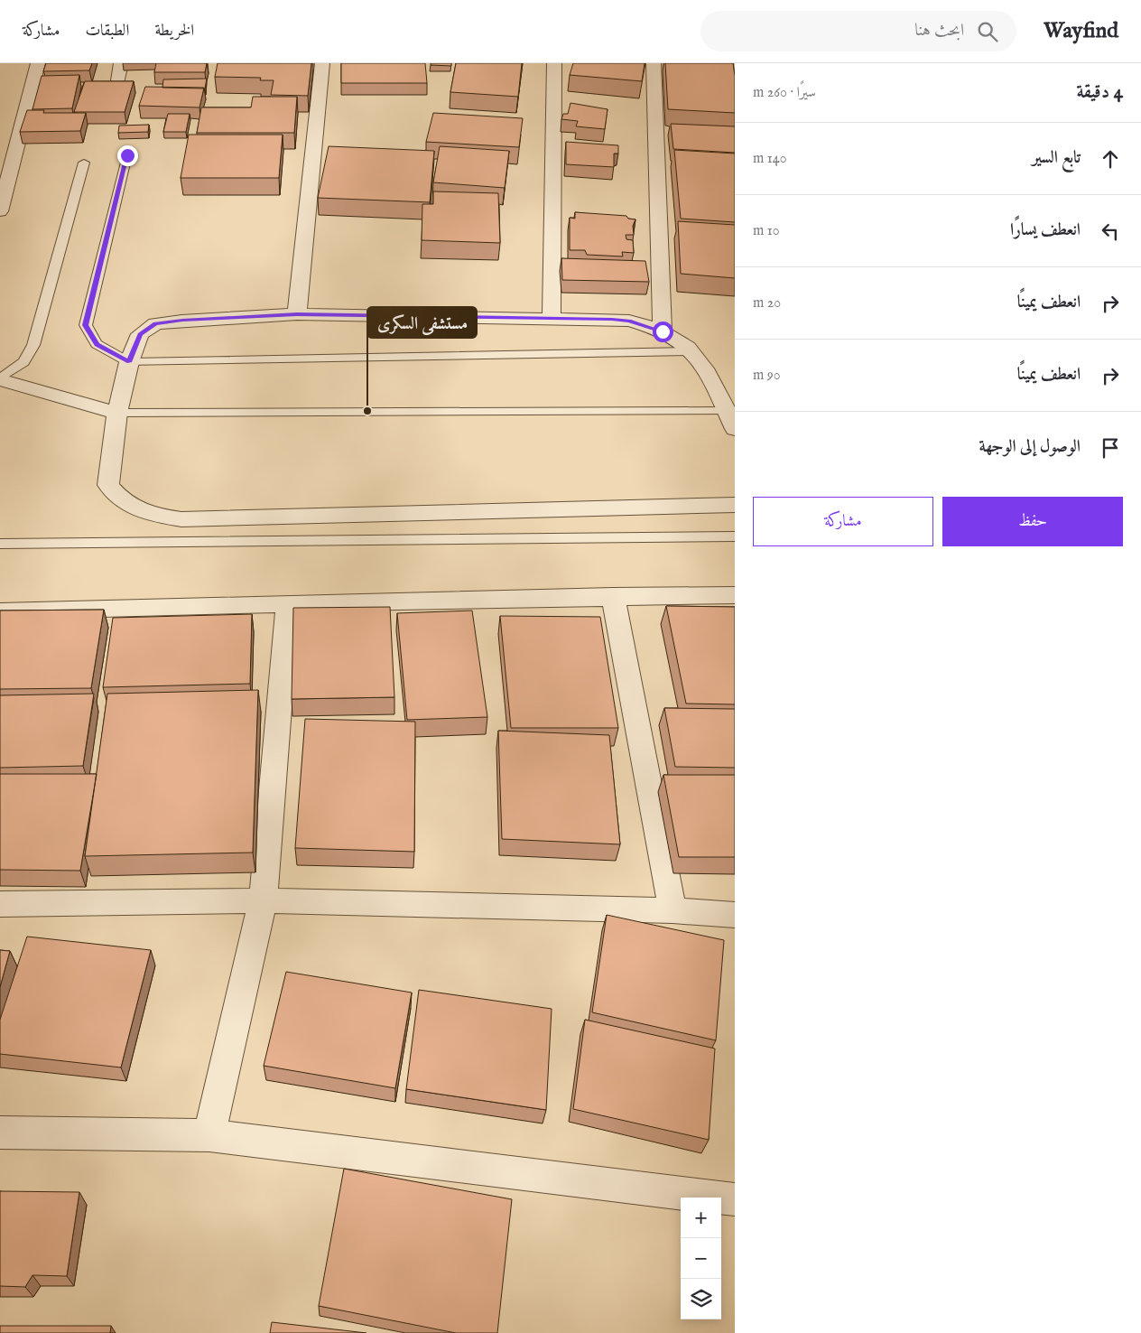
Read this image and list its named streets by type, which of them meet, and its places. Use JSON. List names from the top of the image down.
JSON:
{
  "places": ["مستشفى السكرى"],
  "page": {
    "header": "Wayfind",
    "search": "ابحث هنا",
    "nav": ["الخريطة", "الطبقات", "مشاركة"],
    "heading": ["4 دقيقة", "سيرًا · 260 m"],
    "list": [
      ["تابع السير", "140 m"],
      ["انعطف يسارًا", "10 m"],
      ["انعطف يمينًا", "20 m"],
      ["انعطف يمينًا", "90 m"],
      "الوصول إلى الوجهة"
    ],
    "buttons": ["حفظ", "مشاركة"],
    "map_buttons": ["+", "−"]
  }
}
